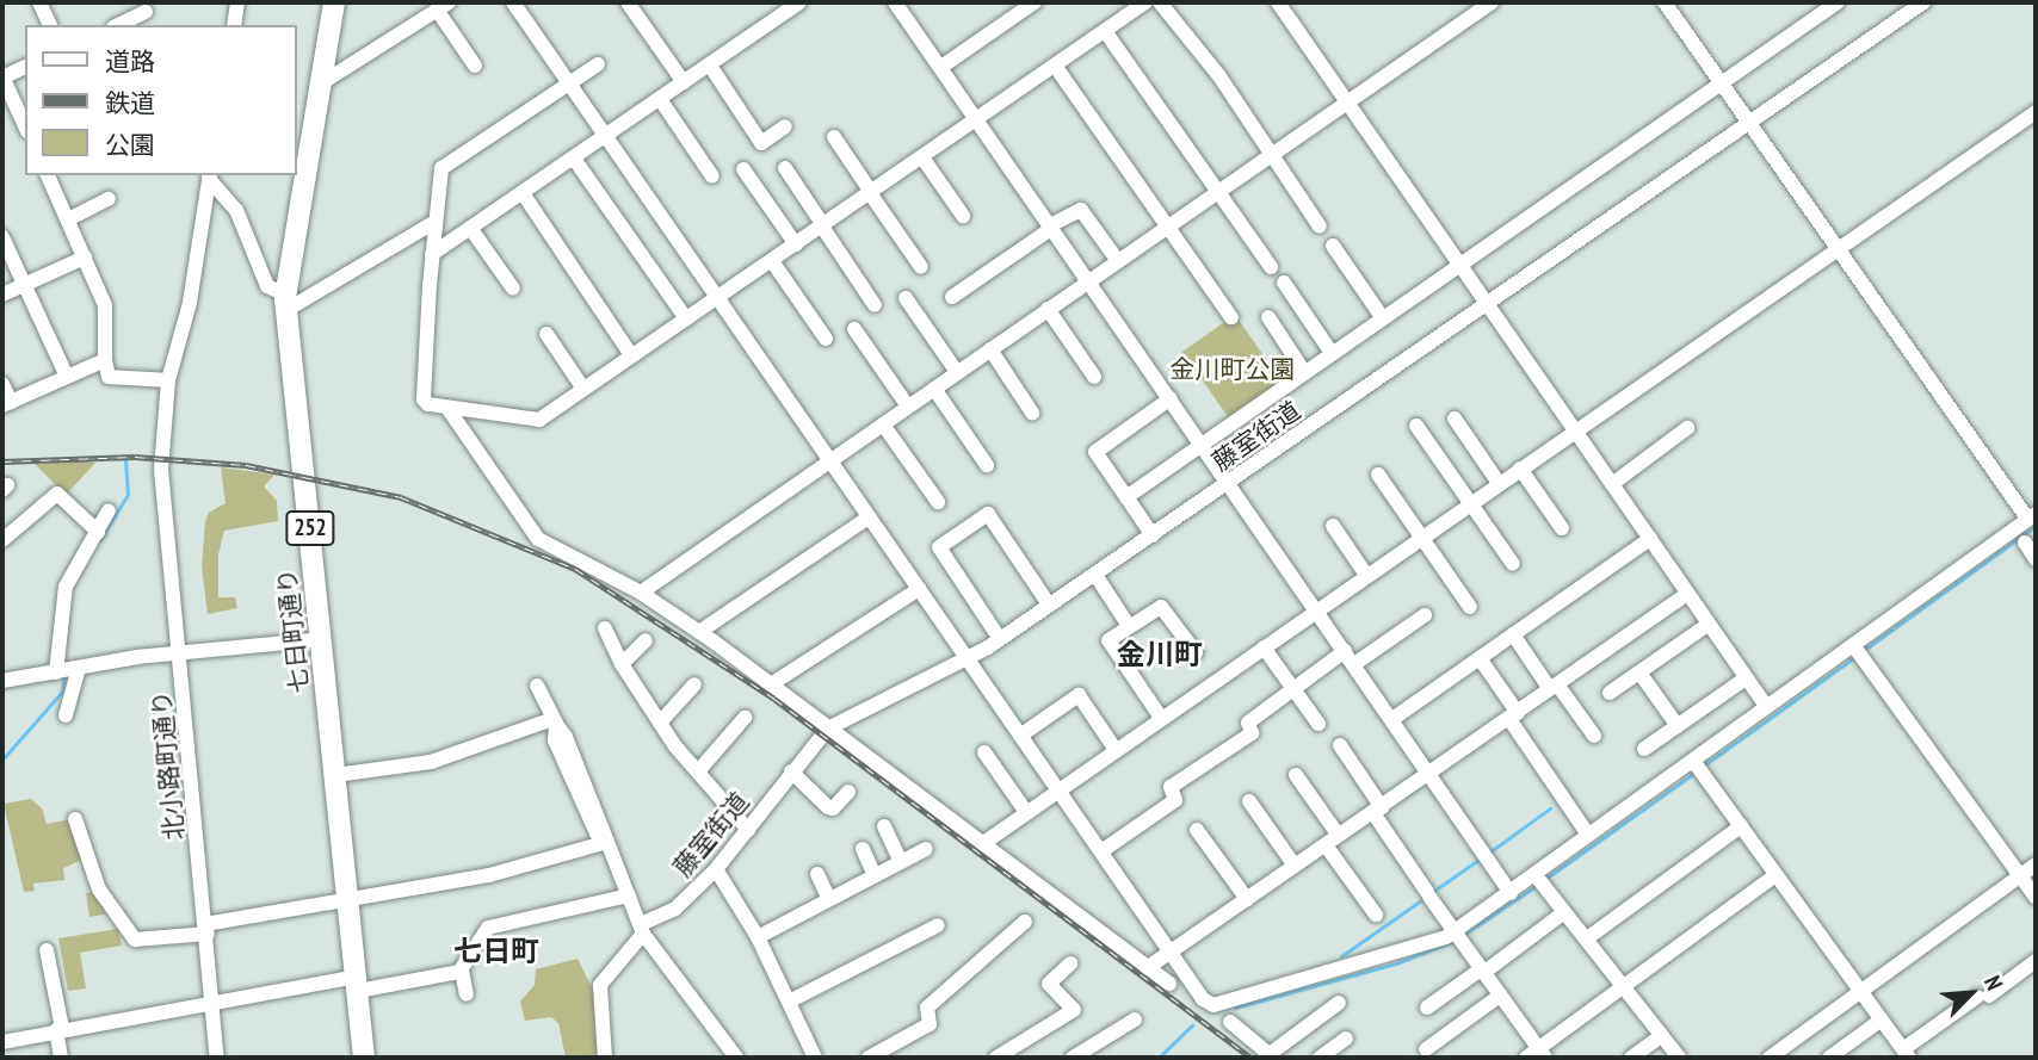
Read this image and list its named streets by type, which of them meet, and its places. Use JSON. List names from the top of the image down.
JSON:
{
  "streets": {
    "highway": ["252", "七日町通り"],
    "street": ["藤室街道", "北小路町通り"]
  },
  "districts": ["金川町", "七日町"],
  "parks": ["金川町公園"],
  "legend": ["道路", "鉄道", "公園"],
  "north": "top right"
}
